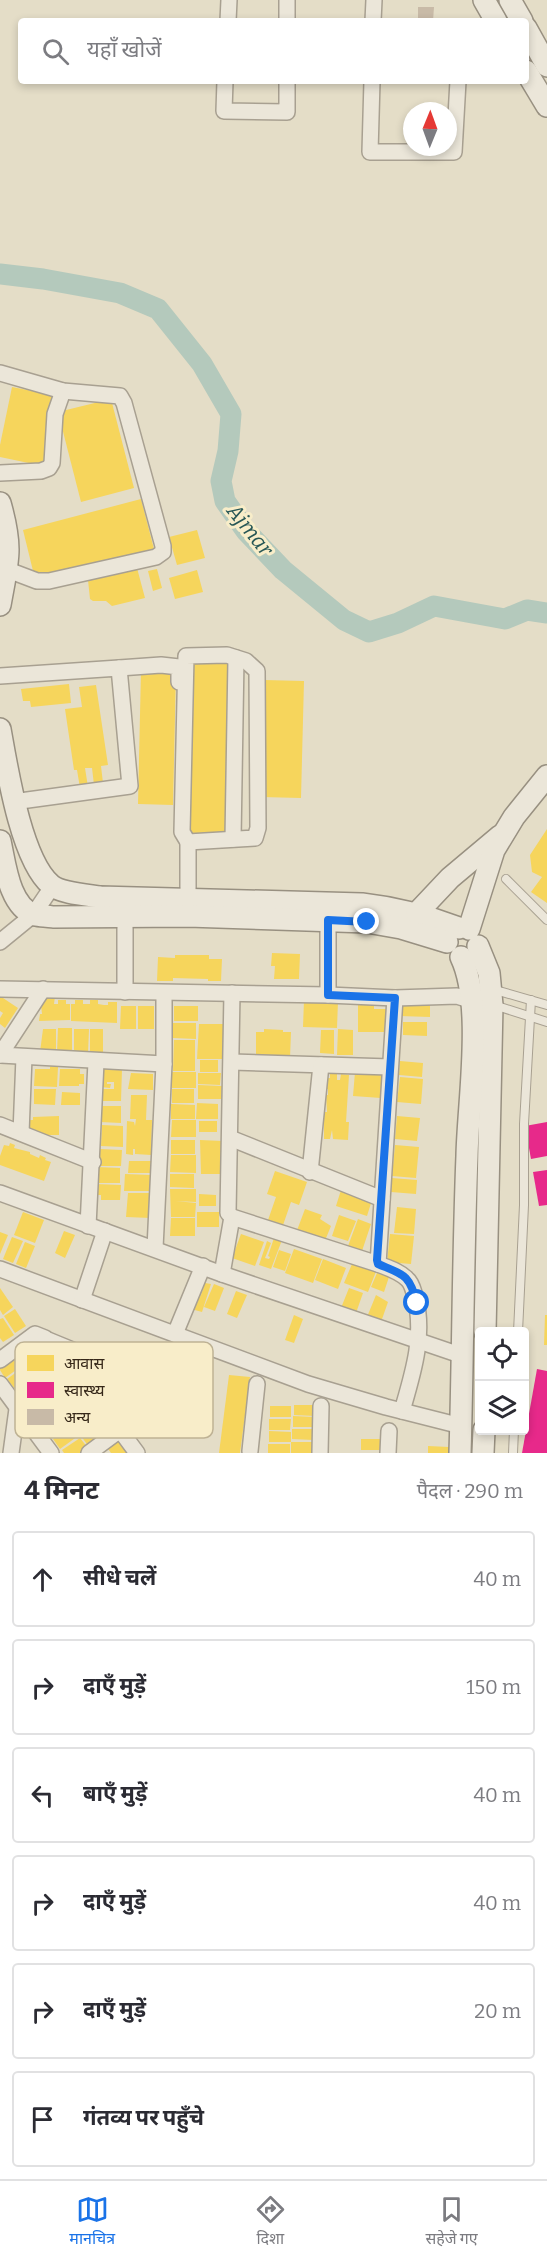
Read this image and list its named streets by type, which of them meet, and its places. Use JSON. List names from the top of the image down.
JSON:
{
  "water": ["Ajmar"],
  "legend": ["आवास", "स्वास्थ्य", "अन्य"],
  "north": "top",
  "page": {
    "search": "यहाँ खोजें",
    "heading": ["4 मिनट", "पैदल · 290 m"],
    "list": [
      ["सीधे चलें", "40 m"],
      ["दाएँ मुड़ें", "150 m"],
      ["बाएँ मुड़ें", "40 m"],
      ["दाएँ मुड़ें", "40 m"],
      ["दाएँ मुड़ें", "20 m"],
      "गंतव्य पर पहुँचे"
    ],
    "nav": ["मानचित्र", "दिशा", "सहेजे गए"]
  }
}
